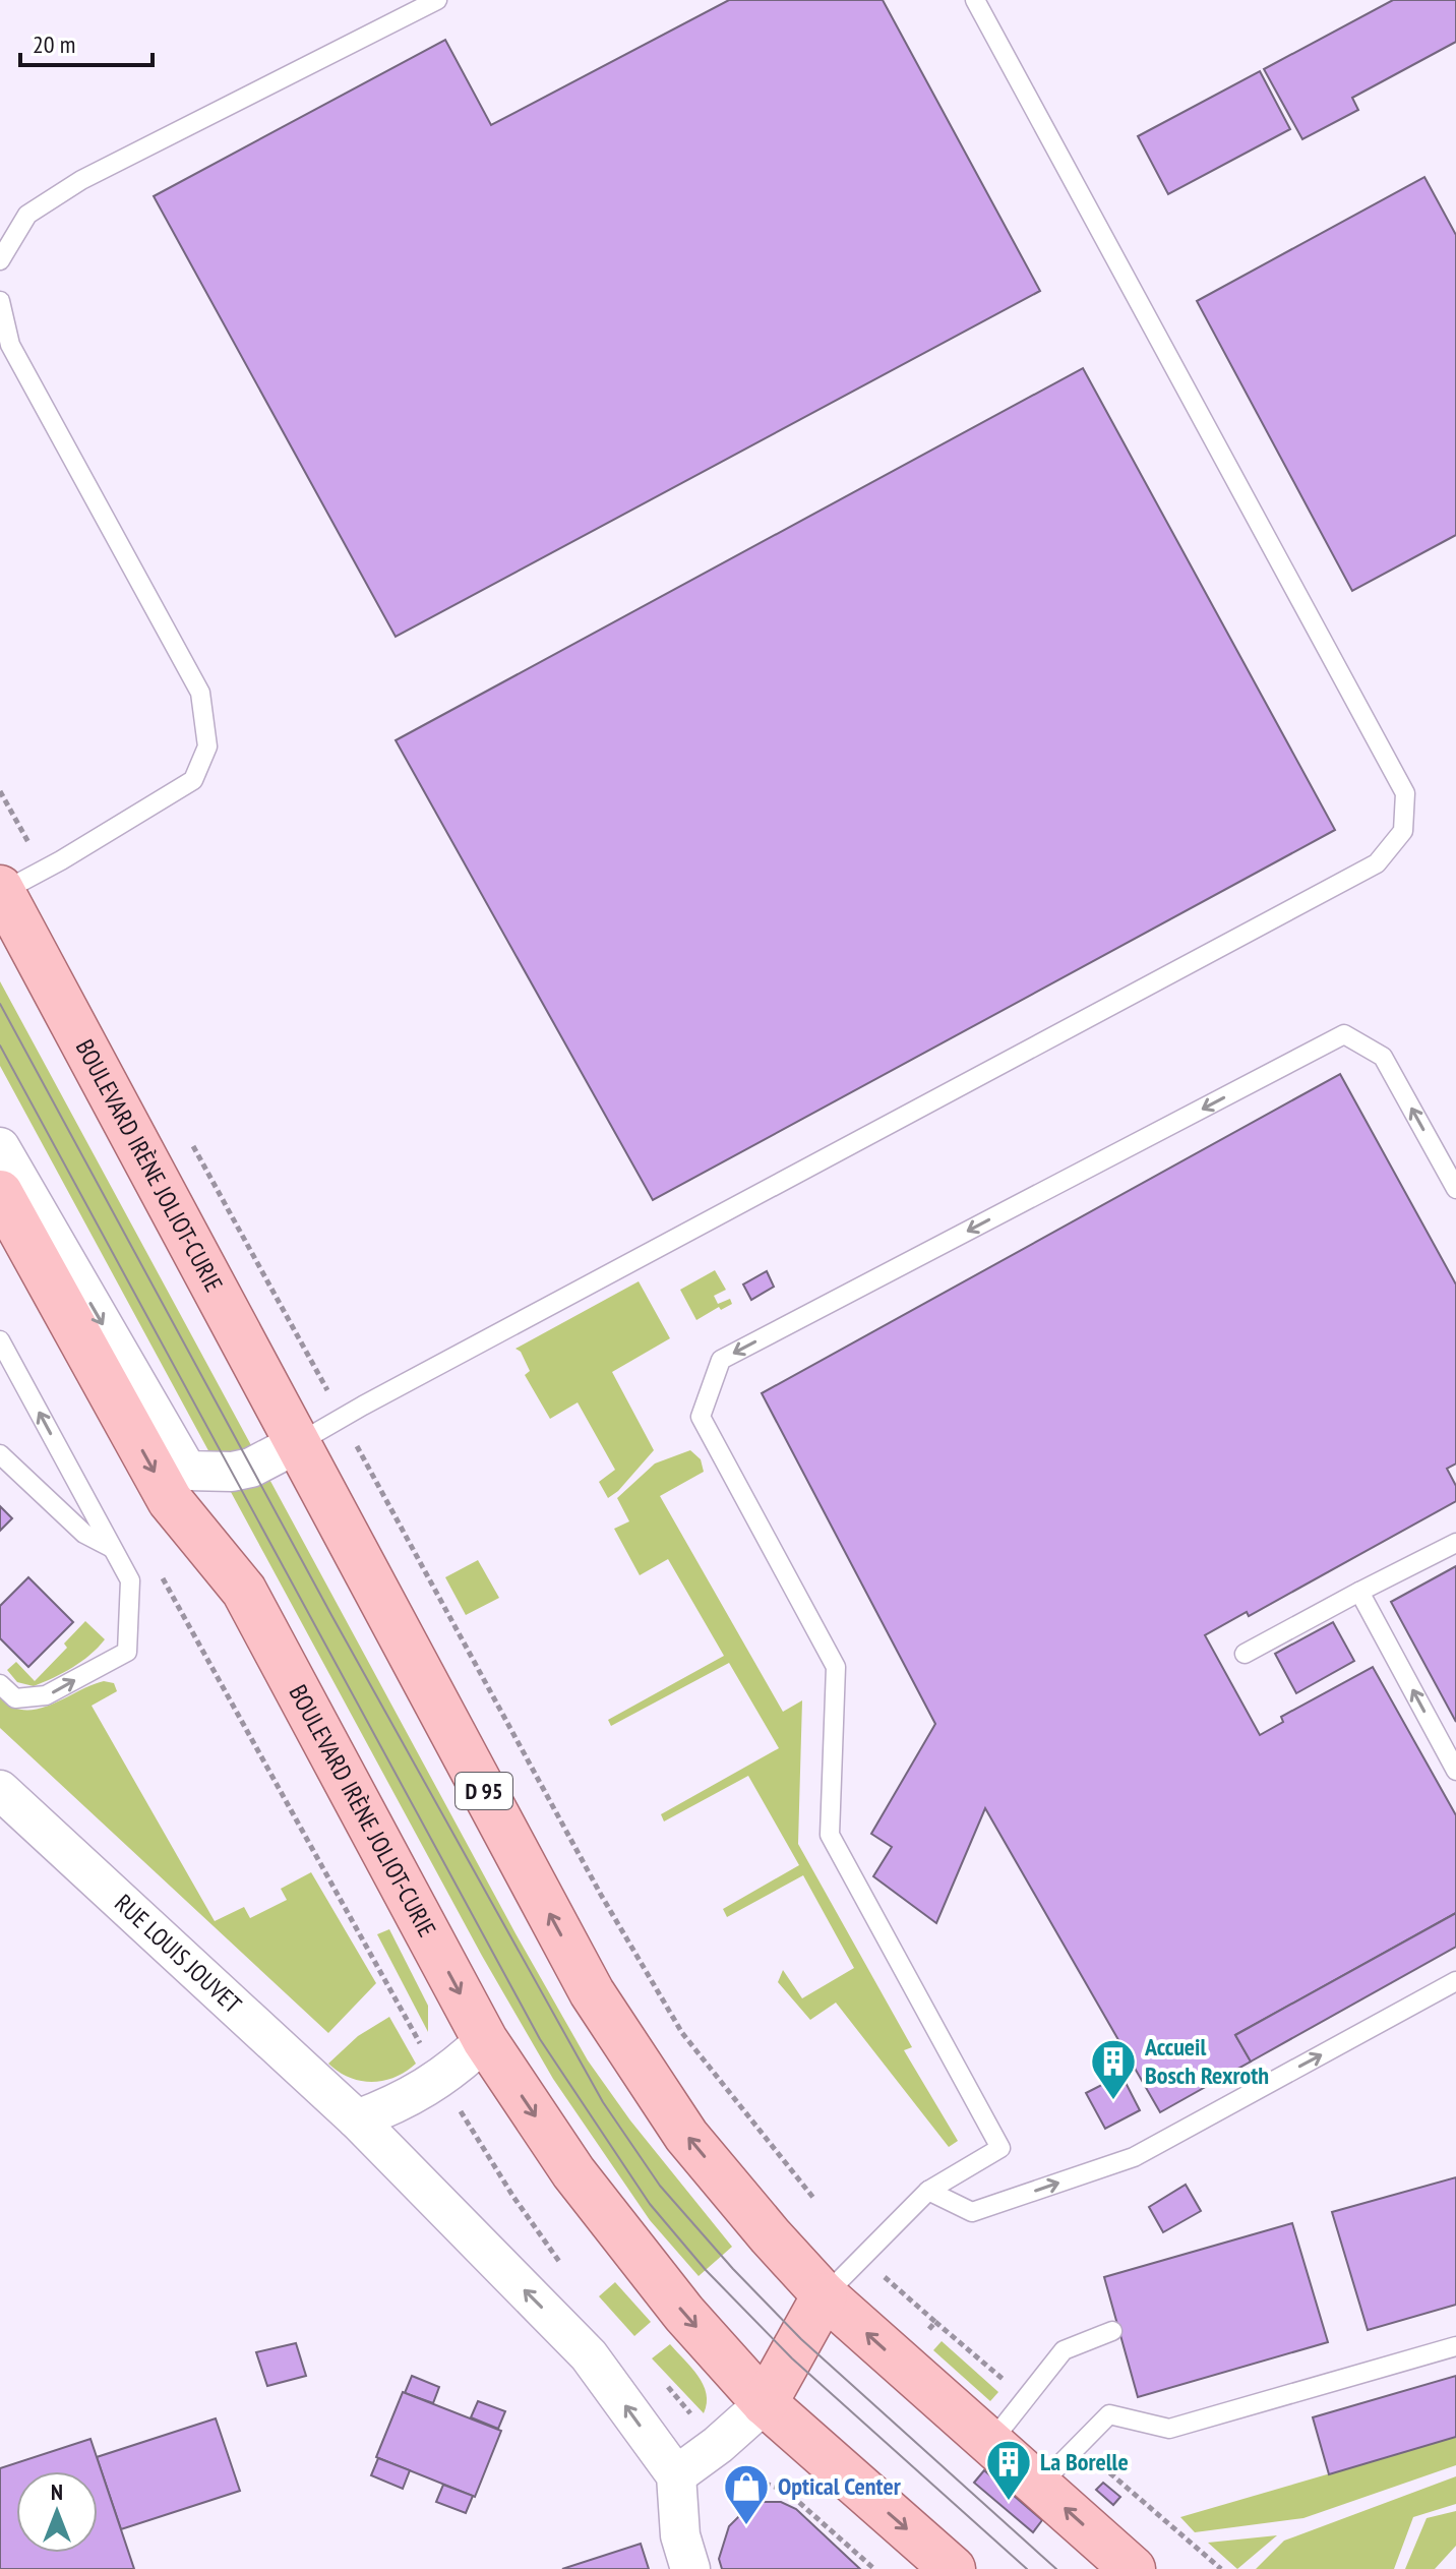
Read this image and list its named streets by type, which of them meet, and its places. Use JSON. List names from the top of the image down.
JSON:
{
  "streets": {
    "main road": ["BOULEVARD IRÈNE JOLIOT-CURIE", "D 95"],
    "street": ["RUE LOUIS JOUVET"]
  },
  "one_way": ["RUE LOUIS JOUVET"],
  "places": {
    "building": ["Accueil Bosch Rexroth", "La Borelle"],
    "shop": ["Optical Center"]
  },
  "scale_bar": "20 m",
  "north": "top"
}
